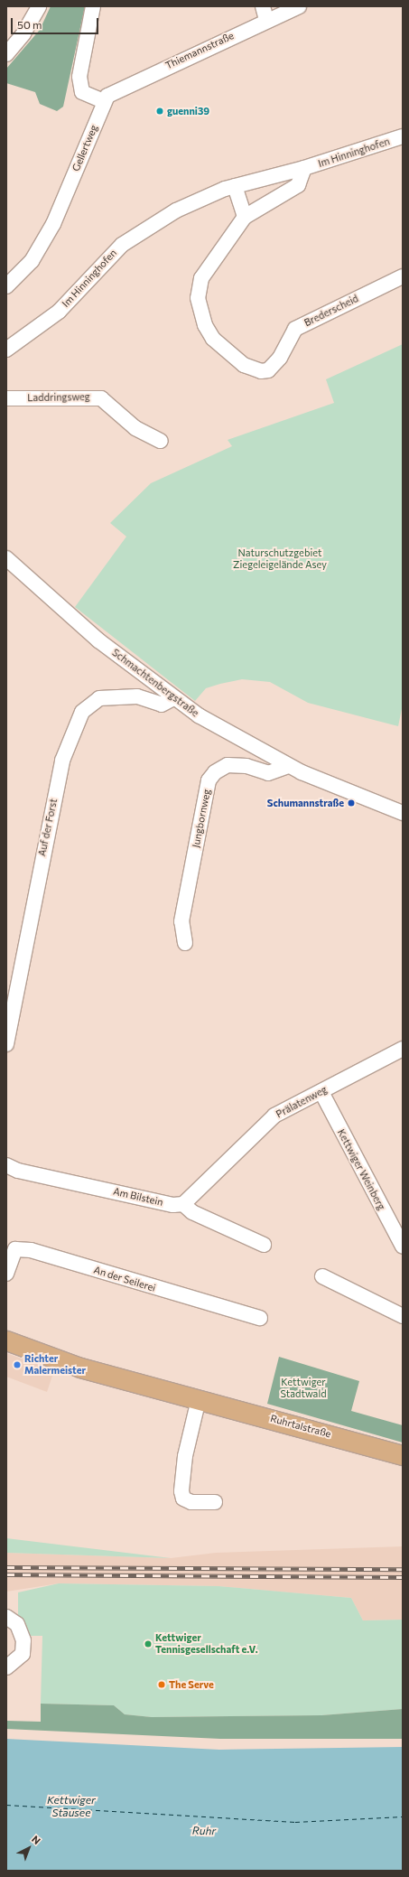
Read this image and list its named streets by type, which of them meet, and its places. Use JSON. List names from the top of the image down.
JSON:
{
  "streets": {
    "main road": ["Ruhrtalstraße"],
    "street": [
      "Thiemannstraße",
      "Gellertweg",
      "Im Hinninghofen",
      "Brederscheid",
      "Laddringsweg",
      "Schmachtenbergstraße",
      "Jungbornweg",
      "Auf der Forst",
      "Prälatenweg",
      "Kettwiger Weinberg",
      "Am Bilstein",
      "An der Seilerei"
    ]
  },
  "crossings": [
    ["Thiemannstraße", "Gellertweg"],
    ["Im Hinninghofen", "Brederscheid"],
    ["Schmachtenbergstraße", "Jungbornweg"],
    ["Schmachtenbergstraße", "Auf der Forst"],
    ["Prälatenweg", "Kettwiger Weinberg"],
    ["Prälatenweg", "Am Bilstein"]
  ],
  "water": ["Kettwiger Stausee", "Ruhr"],
  "parks": ["Naturschutzgebiet Ziegeleigelände Asey", "Kettwiger Stadtwald"],
  "places": [
    "guenni39",
    "Schumannstraße",
    "Richter Malermeister",
    "Kettwiger Tennisgesellschaft e.V.",
    "The Serve"
  ],
  "scale_bar": "50 m",
  "north": "top right"
}
